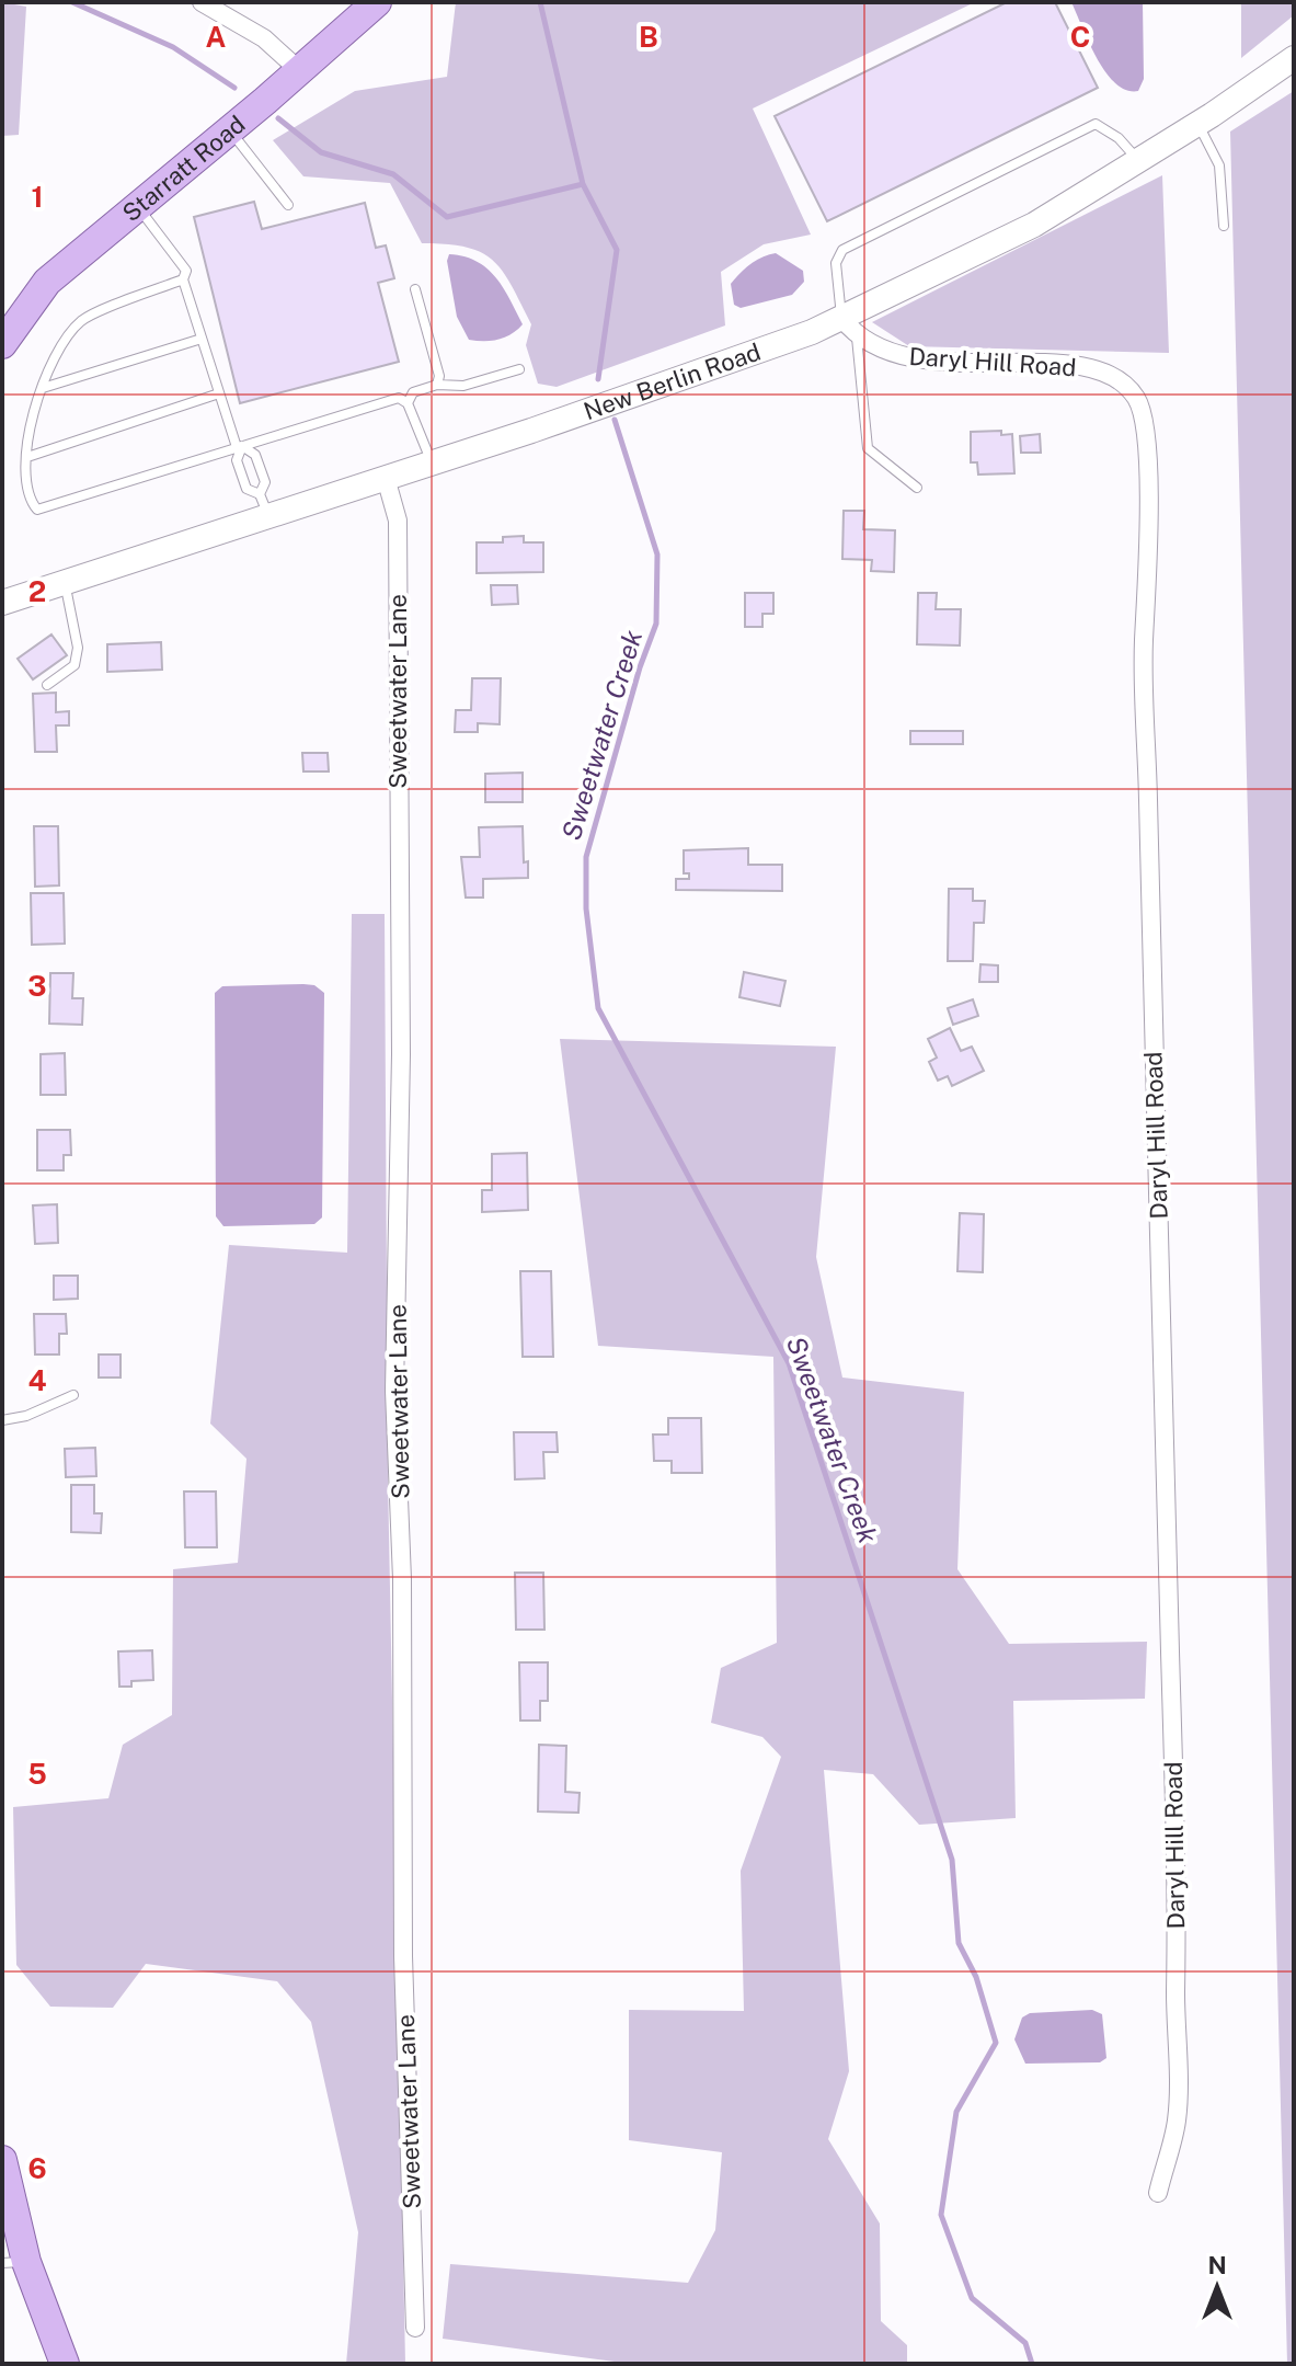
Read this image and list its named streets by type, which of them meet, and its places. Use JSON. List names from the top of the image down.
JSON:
{
  "streets": {
    "main road": ["Starratt Road"],
    "street": ["Daryl Hill Road", "New Berlin Road", "Sweetwater Lane"]
  },
  "crossings": [
    ["Daryl Hill Road", "New Berlin Road"],
    ["New Berlin Road", "Sweetwater Lane"]
  ],
  "water": ["Sweetwater Creek"],
  "north": "top",
  "grid": {
    "columns": ["A", "B", "C"],
    "rows": [
      "1",
      "2",
      "3",
      "4",
      "5",
      "6"
    ]
  }
}
